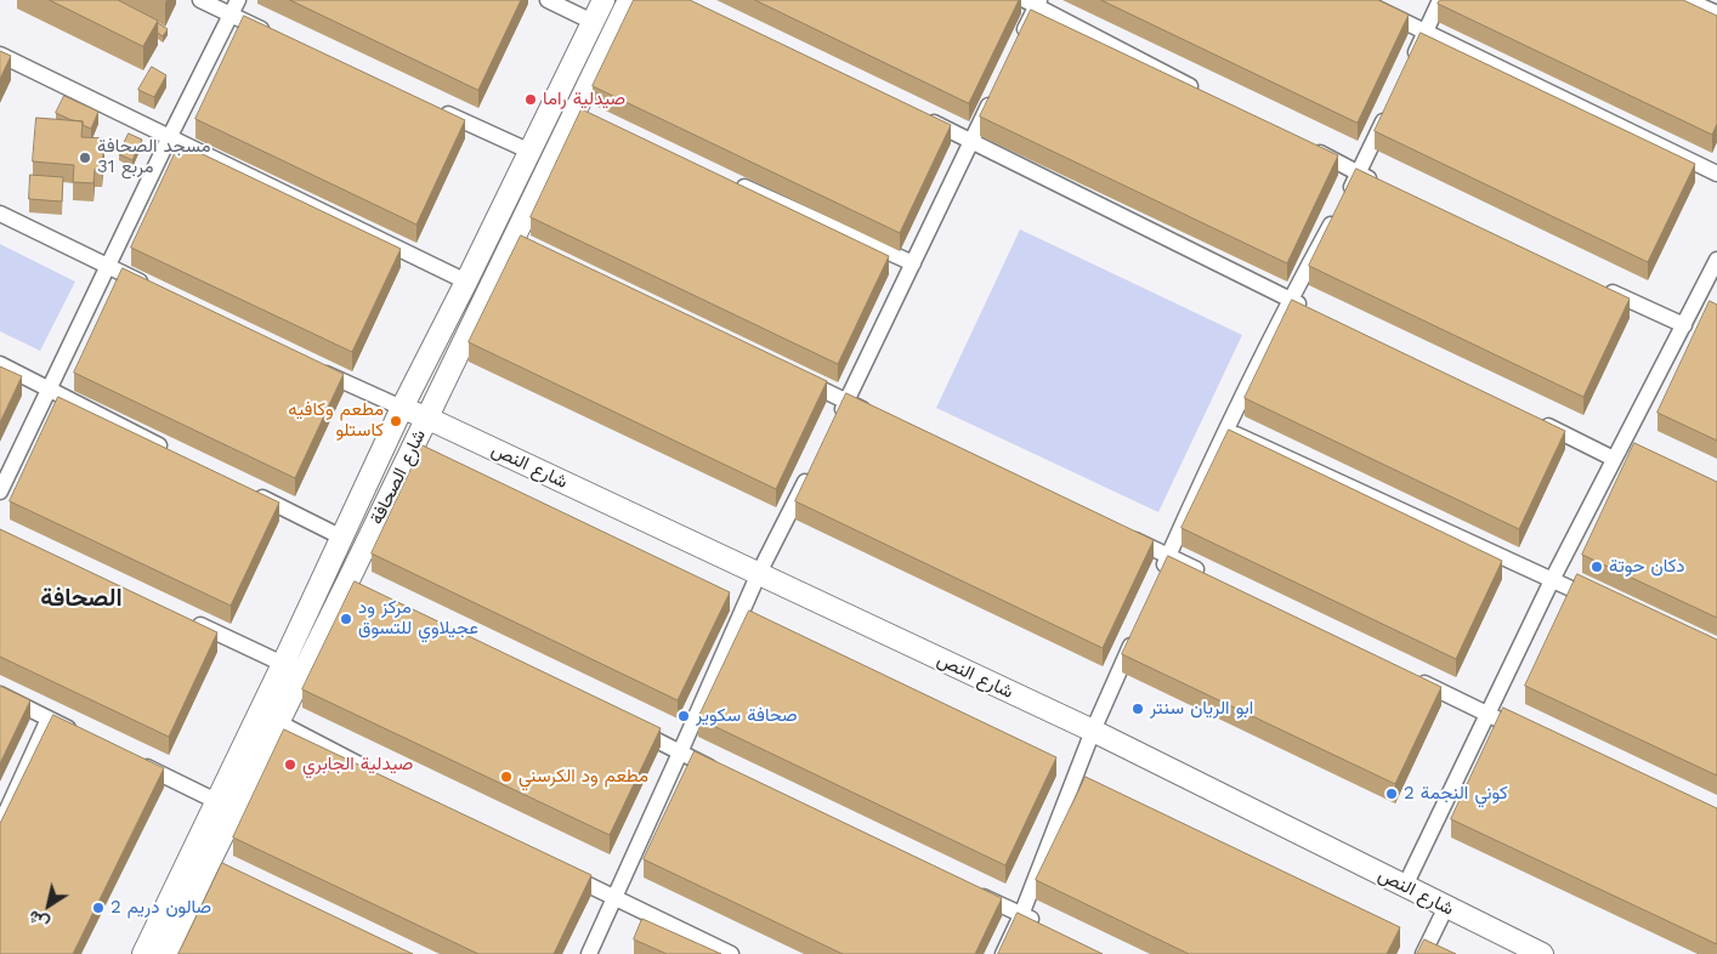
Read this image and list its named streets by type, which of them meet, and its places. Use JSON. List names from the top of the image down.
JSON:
{
  "streets": {
    "main road": ["شارع النص", "شارع الصحافة"]
  },
  "crossings": [
    ["شارع النص", "شارع الصحافة"]
  ],
  "districts": ["الصحافة"],
  "places": [
    "صيدلية راما",
    "مسجد الصحافة مربع 31",
    "مطعم وكافيه كاستلو",
    "دكان حوتة",
    "مركز ود عجيلاوي للتسوق",
    "ابو الريان سنتر",
    "صحافة سكوير",
    "صيدلية الجابري",
    "مطعم ود الكرسني",
    "كوني النجمة 2",
    "صالون دريم 2"
  ],
  "north": "bottom left"
}
